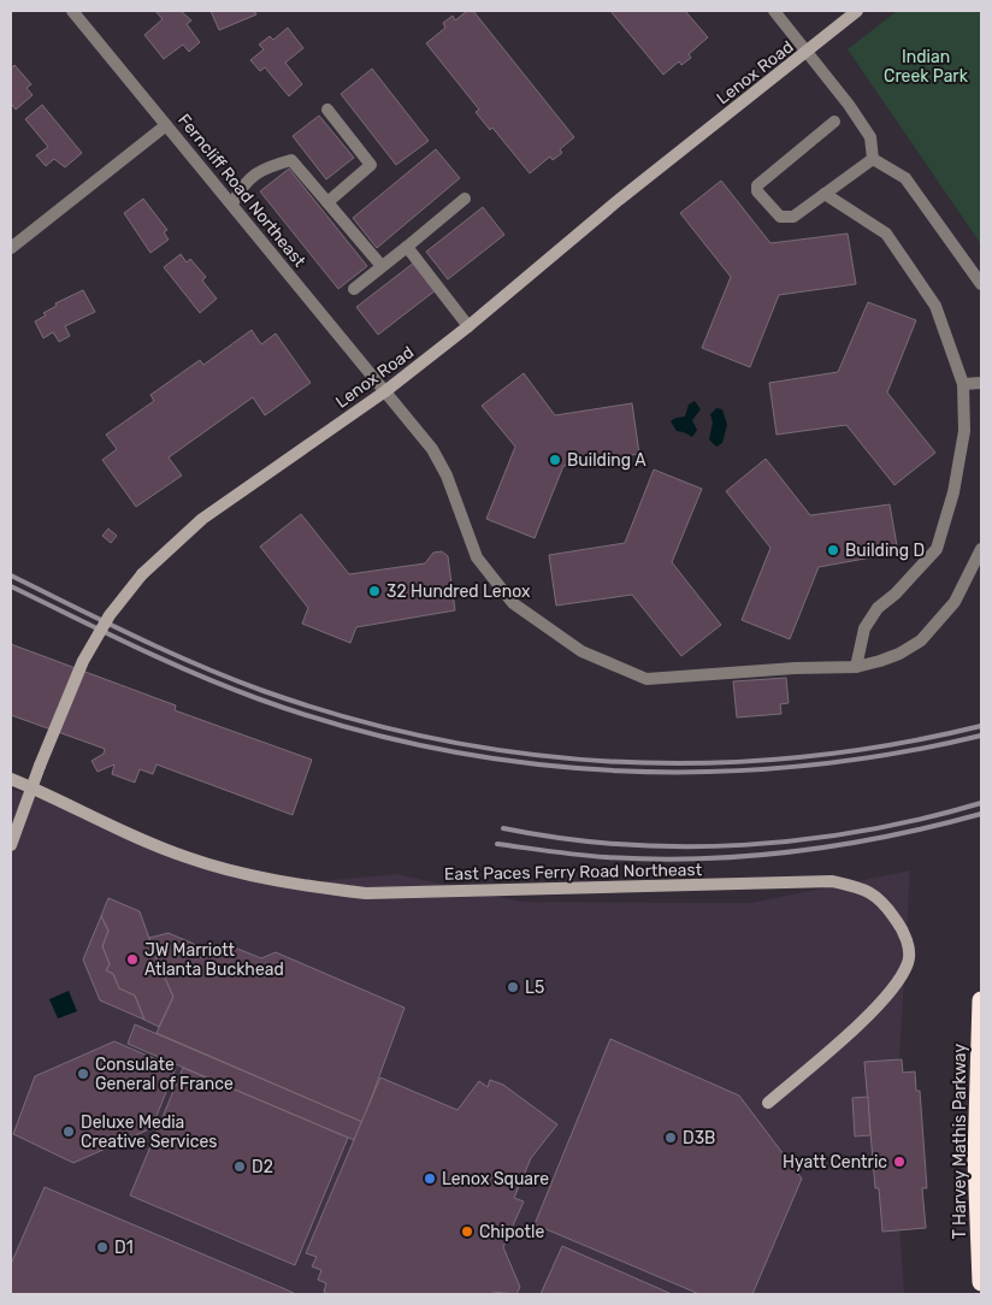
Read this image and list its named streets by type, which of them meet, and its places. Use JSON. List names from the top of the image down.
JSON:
{
  "streets": {
    "highway": ["T Harvey Mathis Parkway"],
    "street": ["Lenox Road", "Ferncliff Road Northeast", "East Paces Ferry Road Northeast"]
  },
  "crossings": [
    ["Lenox Road", "Ferncliff Road Northeast"],
    ["Lenox Road", "East Paces Ferry Road Northeast"]
  ],
  "parks": ["Indian Creek Park"],
  "places": [
    "Building A",
    "Building D",
    "32 Hundred Lenox",
    "JW Marriott Atlanta Buckhead",
    "L5",
    "Consulate General of France",
    "Deluxe Media Creative Services",
    "D3B",
    "Hyatt Centric",
    "D2",
    "Lenox Square",
    "Chipotle",
    "D1"
  ]
}
